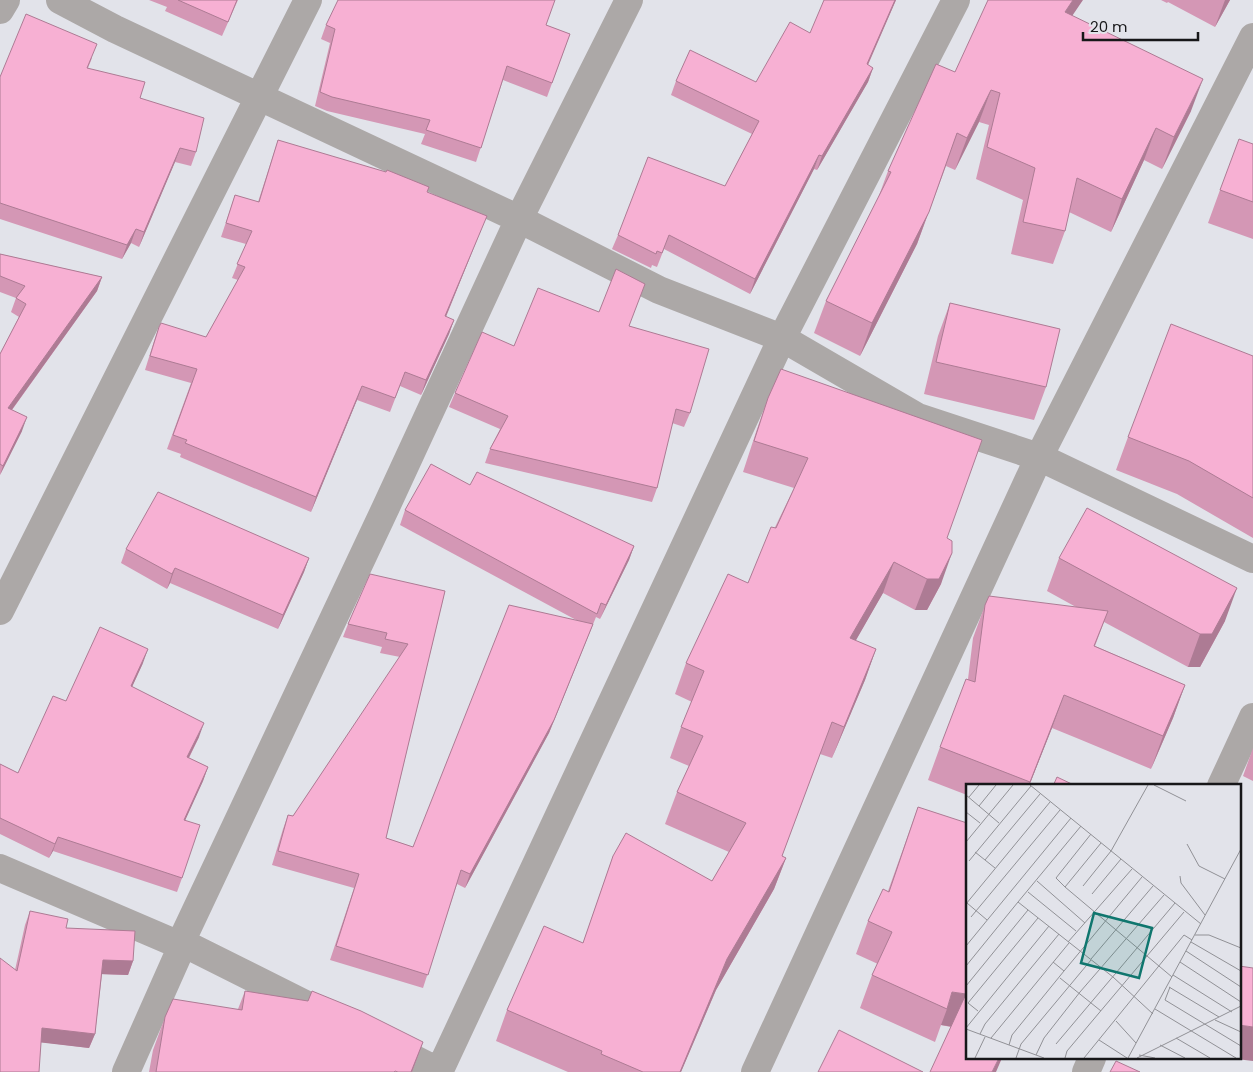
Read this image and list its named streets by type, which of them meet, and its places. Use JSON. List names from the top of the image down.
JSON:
{
  "scale_bar": "20 m"
}
